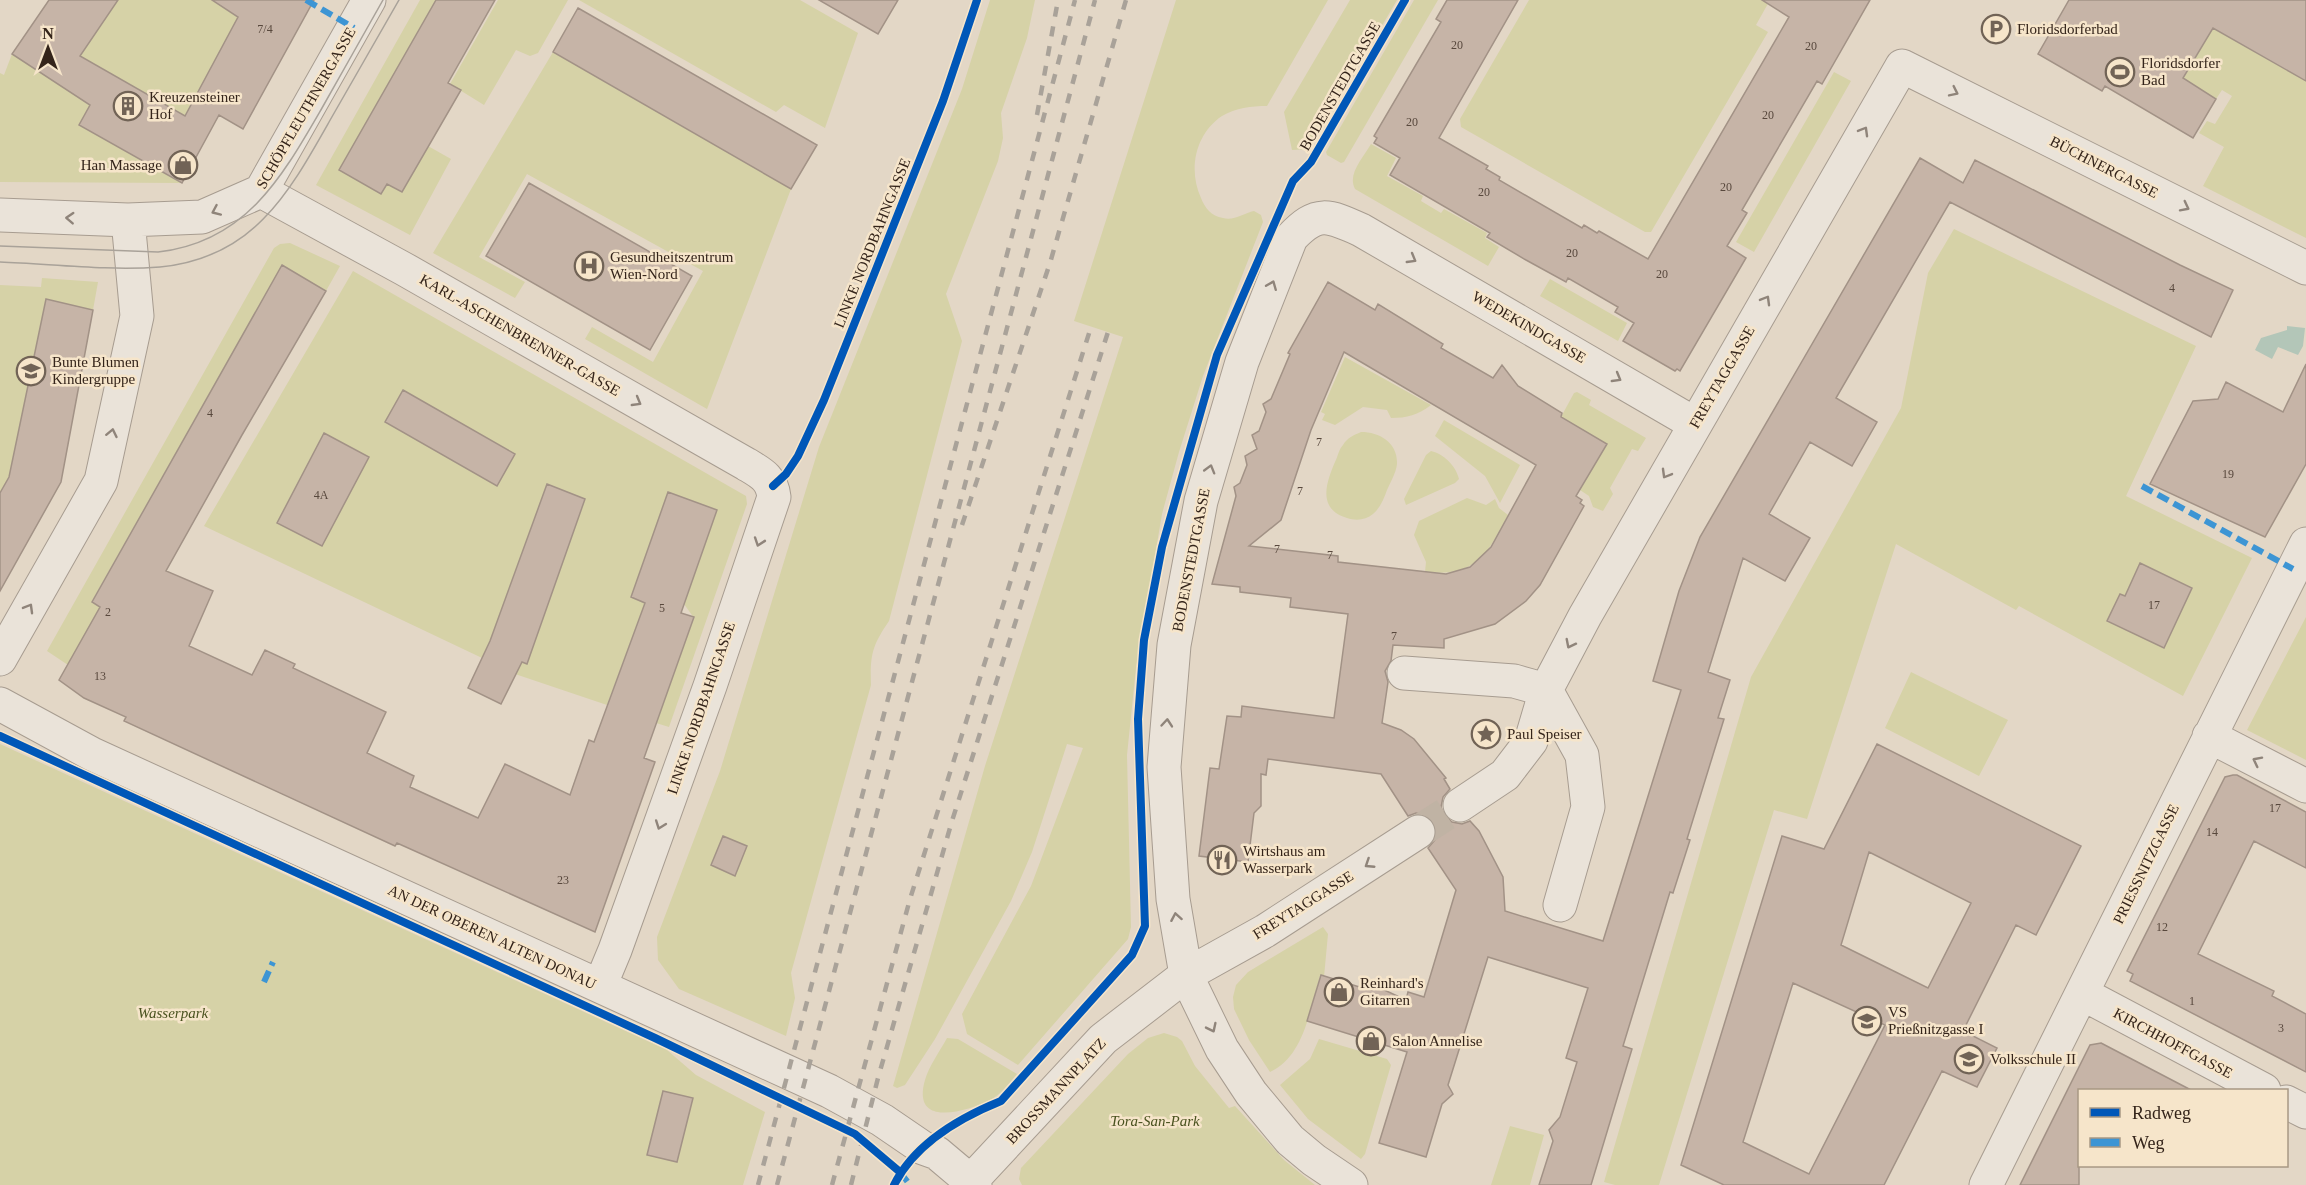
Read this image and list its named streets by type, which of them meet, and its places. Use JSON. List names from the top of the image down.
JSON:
{
  "streets": {
    "street": [
      "BODENSTEDTGASSE",
      "SCHÖPFLEUTHNERGASSE",
      "BÜCHNERGASSE",
      "LINKE NORDBAHNGASSE",
      "WEDEKINDGASSE",
      "KARL-ASCHENBRENNER-GASSE",
      "FREYTAGGASSE",
      "PRIESSNITZGASSE",
      "AN DER OBEREN ALTEN DONAU",
      "KIRCHHOFFGASSE",
      "BROSSMANNPLATZ"
    ]
  },
  "crossings": [
    ["BODENSTEDTGASSE", "WEDEKINDGASSE"],
    ["BODENSTEDTGASSE", "FREYTAGGASSE"],
    ["BODENSTEDTGASSE", "BROSSMANNPLATZ"],
    ["SCHÖPFLEUTHNERGASSE", "KARL-ASCHENBRENNER-GASSE"],
    ["BÜCHNERGASSE", "FREYTAGGASSE"],
    ["LINKE NORDBAHNGASSE", "KARL-ASCHENBRENNER-GASSE"],
    ["LINKE NORDBAHNGASSE", "AN DER OBEREN ALTEN DONAU"],
    ["WEDEKINDGASSE", "FREYTAGGASSE"],
    ["FREYTAGGASSE", "BROSSMANNPLATZ"],
    ["PRIESSNITZGASSE", "KIRCHHOFFGASSE"],
    ["AN DER OBEREN ALTEN DONAU", "BROSSMANNPLATZ"]
  ],
  "one_way": [
    "BODENSTEDTGASSE",
    "SCHÖPFLEUTHNERGASSE",
    "BÜCHNERGASSE",
    "LINKE NORDBAHNGASSE",
    "WEDEKINDGASSE",
    "KARL-ASCHENBRENNER-GASSE"
  ],
  "parks": ["Wasserpark", "Tora-San-Park"],
  "places": {
    "parking": ["Floridsdorferbad"],
    "sports": ["Floridsdorfer Bad"],
    "building": ["Kreuzensteiner Hof"],
    "shop": ["Han Massage", "Reinhard's Gitarren", "Salon Annelise"],
    "hospital": ["Gesundheitszentrum Wien-Nord"],
    "school or university": ["Bunte Blumen Kindergruppe", "VS Prießnitzgasse I", "Volksschule II"],
    "place": ["Paul Speiser"],
    "restaurant": ["Wirtshaus am Wasserpark"]
  },
  "house_numbers": [
    "7/4",
    "20",
    "20",
    "20",
    "20",
    "20",
    "20",
    "20",
    "20",
    "4",
    "4",
    "7",
    "19",
    "7",
    "4A",
    "7",
    "7",
    "17",
    "5",
    "2",
    "7",
    "13",
    "17",
    "14",
    "23",
    "12",
    "1",
    "3"
  ],
  "legend": ["Radweg", "Weg"],
  "north": "top"
}
